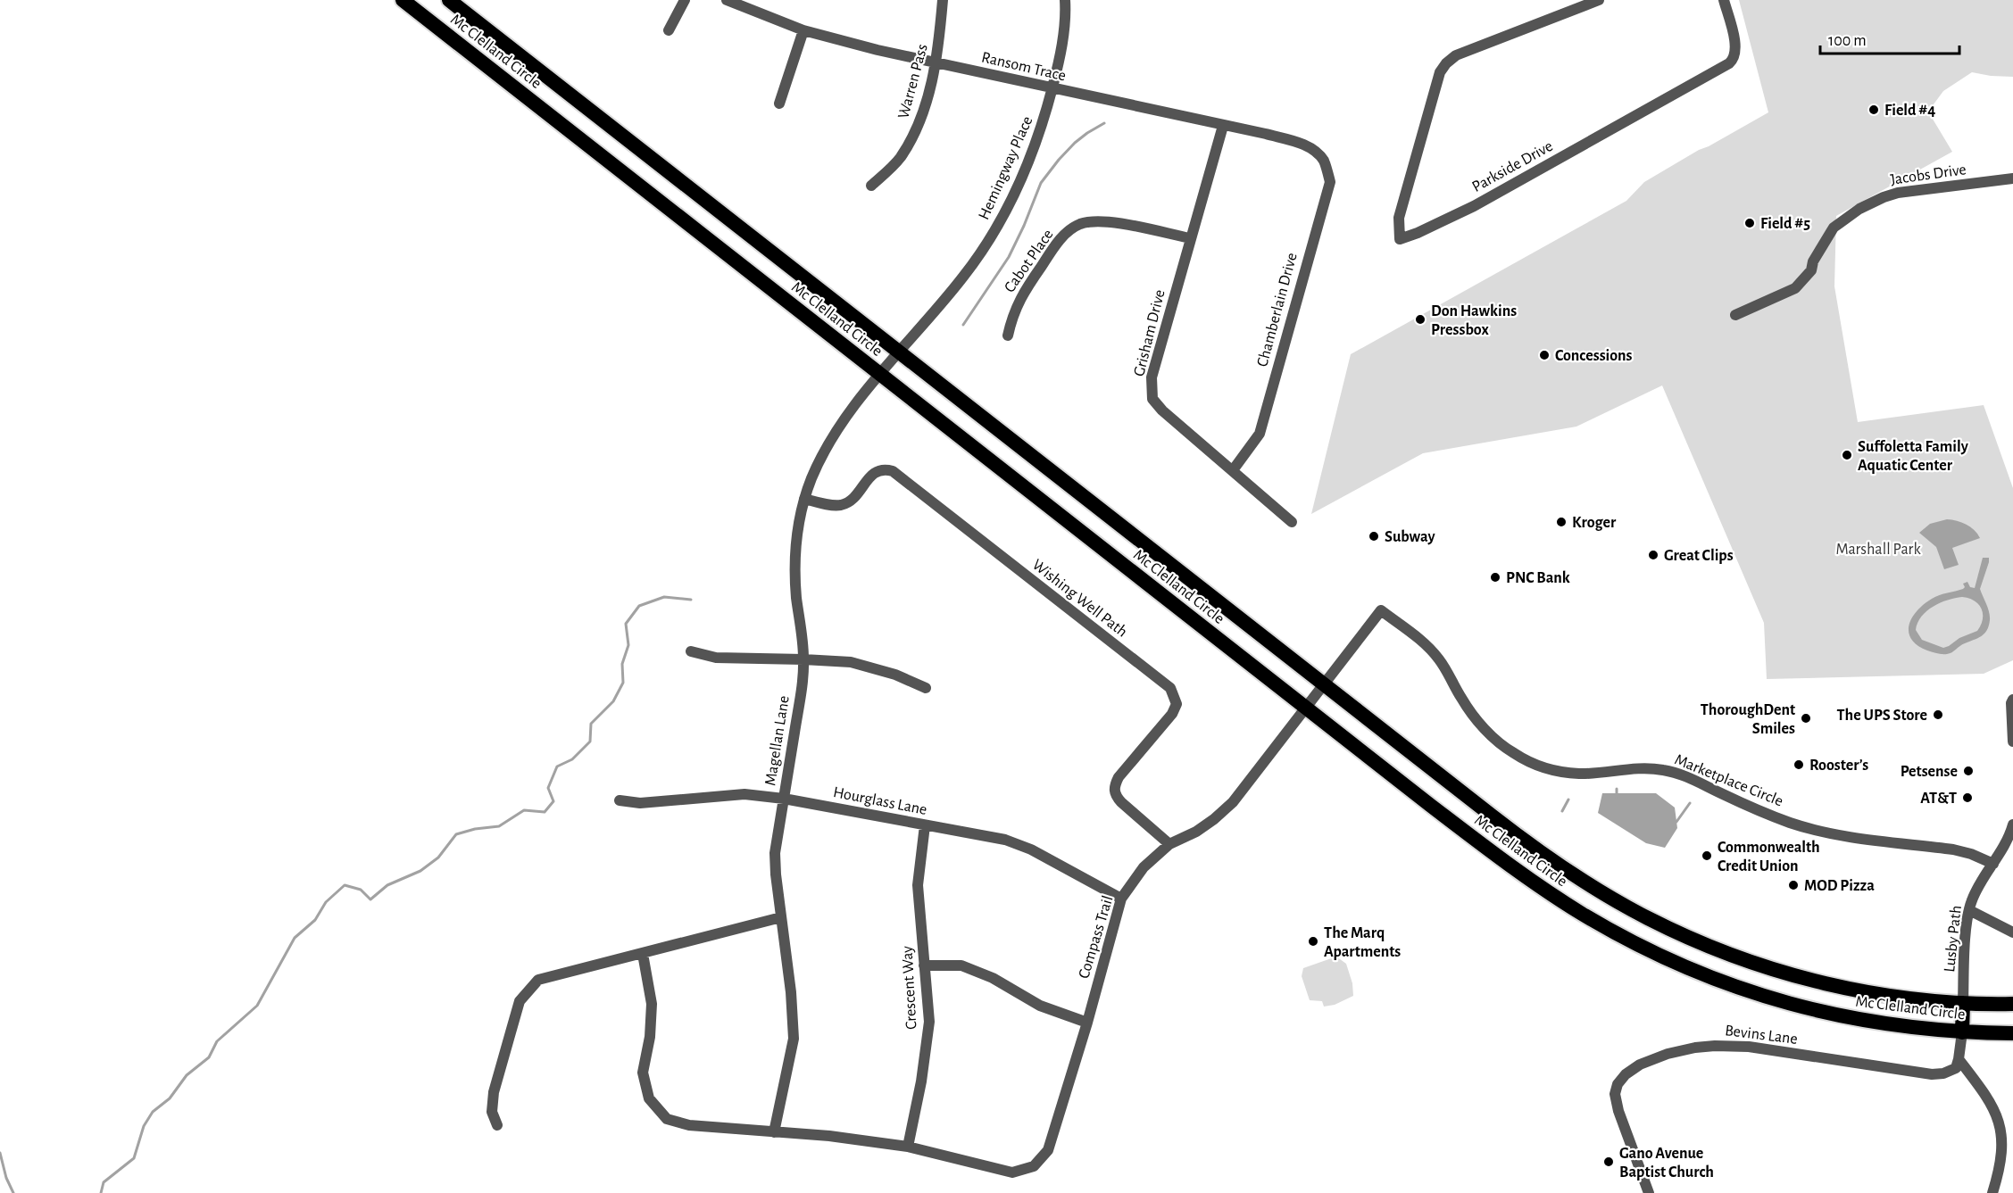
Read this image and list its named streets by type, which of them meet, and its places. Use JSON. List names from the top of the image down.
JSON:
{
  "streets": {
    "highway": ["Mc Clelland Circle"],
    "street": [
      "Ransom Trace",
      "Warren Pass",
      "Parkside Drive",
      "Hemingway Place",
      "Jacobs Drive",
      "Cabot Place",
      "Chamberlain Drive",
      "Grisham Drive",
      "Wishing Well Path",
      "Magellan Lane",
      "Marketplace Circle",
      "Hourglass Lane",
      "Compass Trail",
      "Lusby Path",
      "Crescent Way",
      "Bevins Lane"
    ]
  },
  "crossings": [
    ["Mc Clelland Circle", "Hemingway Place"],
    ["Mc Clelland Circle", "Magellan Lane"],
    ["Mc Clelland Circle", "Marketplace Circle"],
    ["Mc Clelland Circle", "Compass Trail"],
    ["Mc Clelland Circle", "Lusby Path"],
    ["Ransom Trace", "Warren Pass"],
    ["Ransom Trace", "Hemingway Place"],
    ["Ransom Trace", "Chamberlain Drive"],
    ["Ransom Trace", "Grisham Drive"],
    ["Hemingway Place", "Magellan Lane"],
    ["Cabot Place", "Grisham Drive"],
    ["Chamberlain Drive", "Grisham Drive"],
    ["Wishing Well Path", "Magellan Lane"],
    ["Wishing Well Path", "Compass Trail"],
    ["Magellan Lane", "Hourglass Lane"],
    ["Marketplace Circle", "Compass Trail"],
    ["Marketplace Circle", "Lusby Path"],
    ["Hourglass Lane", "Compass Trail"],
    ["Hourglass Lane", "Crescent Way"],
    ["Compass Trail", "Crescent Way"]
  ],
  "parks": ["Marshall Park"],
  "places": [
    "Field #4",
    "Field #5",
    "Don Hawkins Pressbox",
    "Concessions",
    "Suffoletta Family Aquatic Center",
    "Kroger",
    "Subway",
    "Great Clips",
    "PNC Bank",
    "The UPS Store",
    "ThoroughDent Smiles",
    "Rooster’s",
    "Petsense",
    "AT&T",
    "Commonwealth Credit Union",
    "MOD Pizza",
    "The Marq Apartments",
    "Gano Avenue Baptist Church"
  ],
  "scale_bar": "100 m"
}
